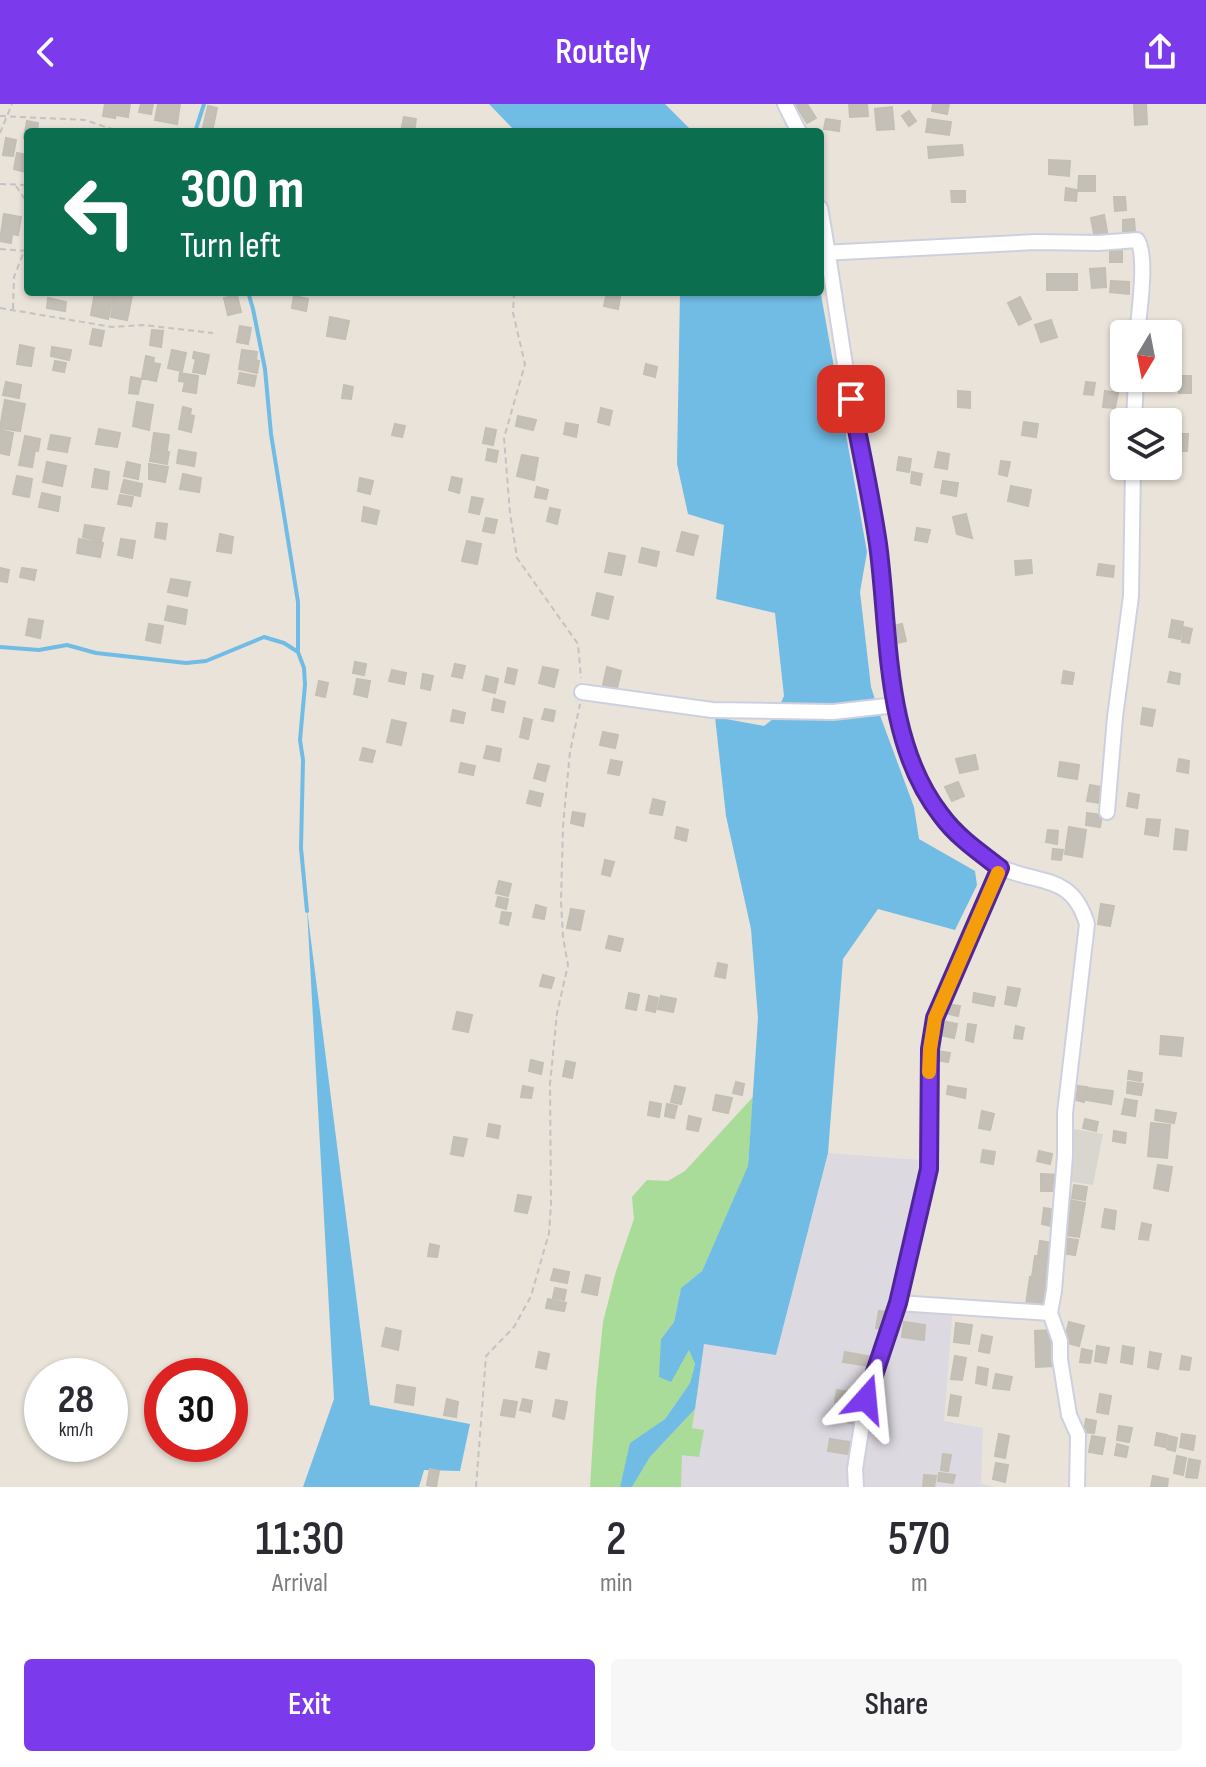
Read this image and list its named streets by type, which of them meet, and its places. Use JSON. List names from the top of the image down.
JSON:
{
  "north": "bottom",
  "page": {
    "header": "Routely",
    "turn": ["300 m", "Turn left"],
    "speed": "28 km/h",
    "limit": "30",
    "eta": [
      "11:30",
      "Arrival",
      "2",
      "min",
      "570",
      "m"
    ],
    "buttons": ["Exit", "Share"]
  }
}
